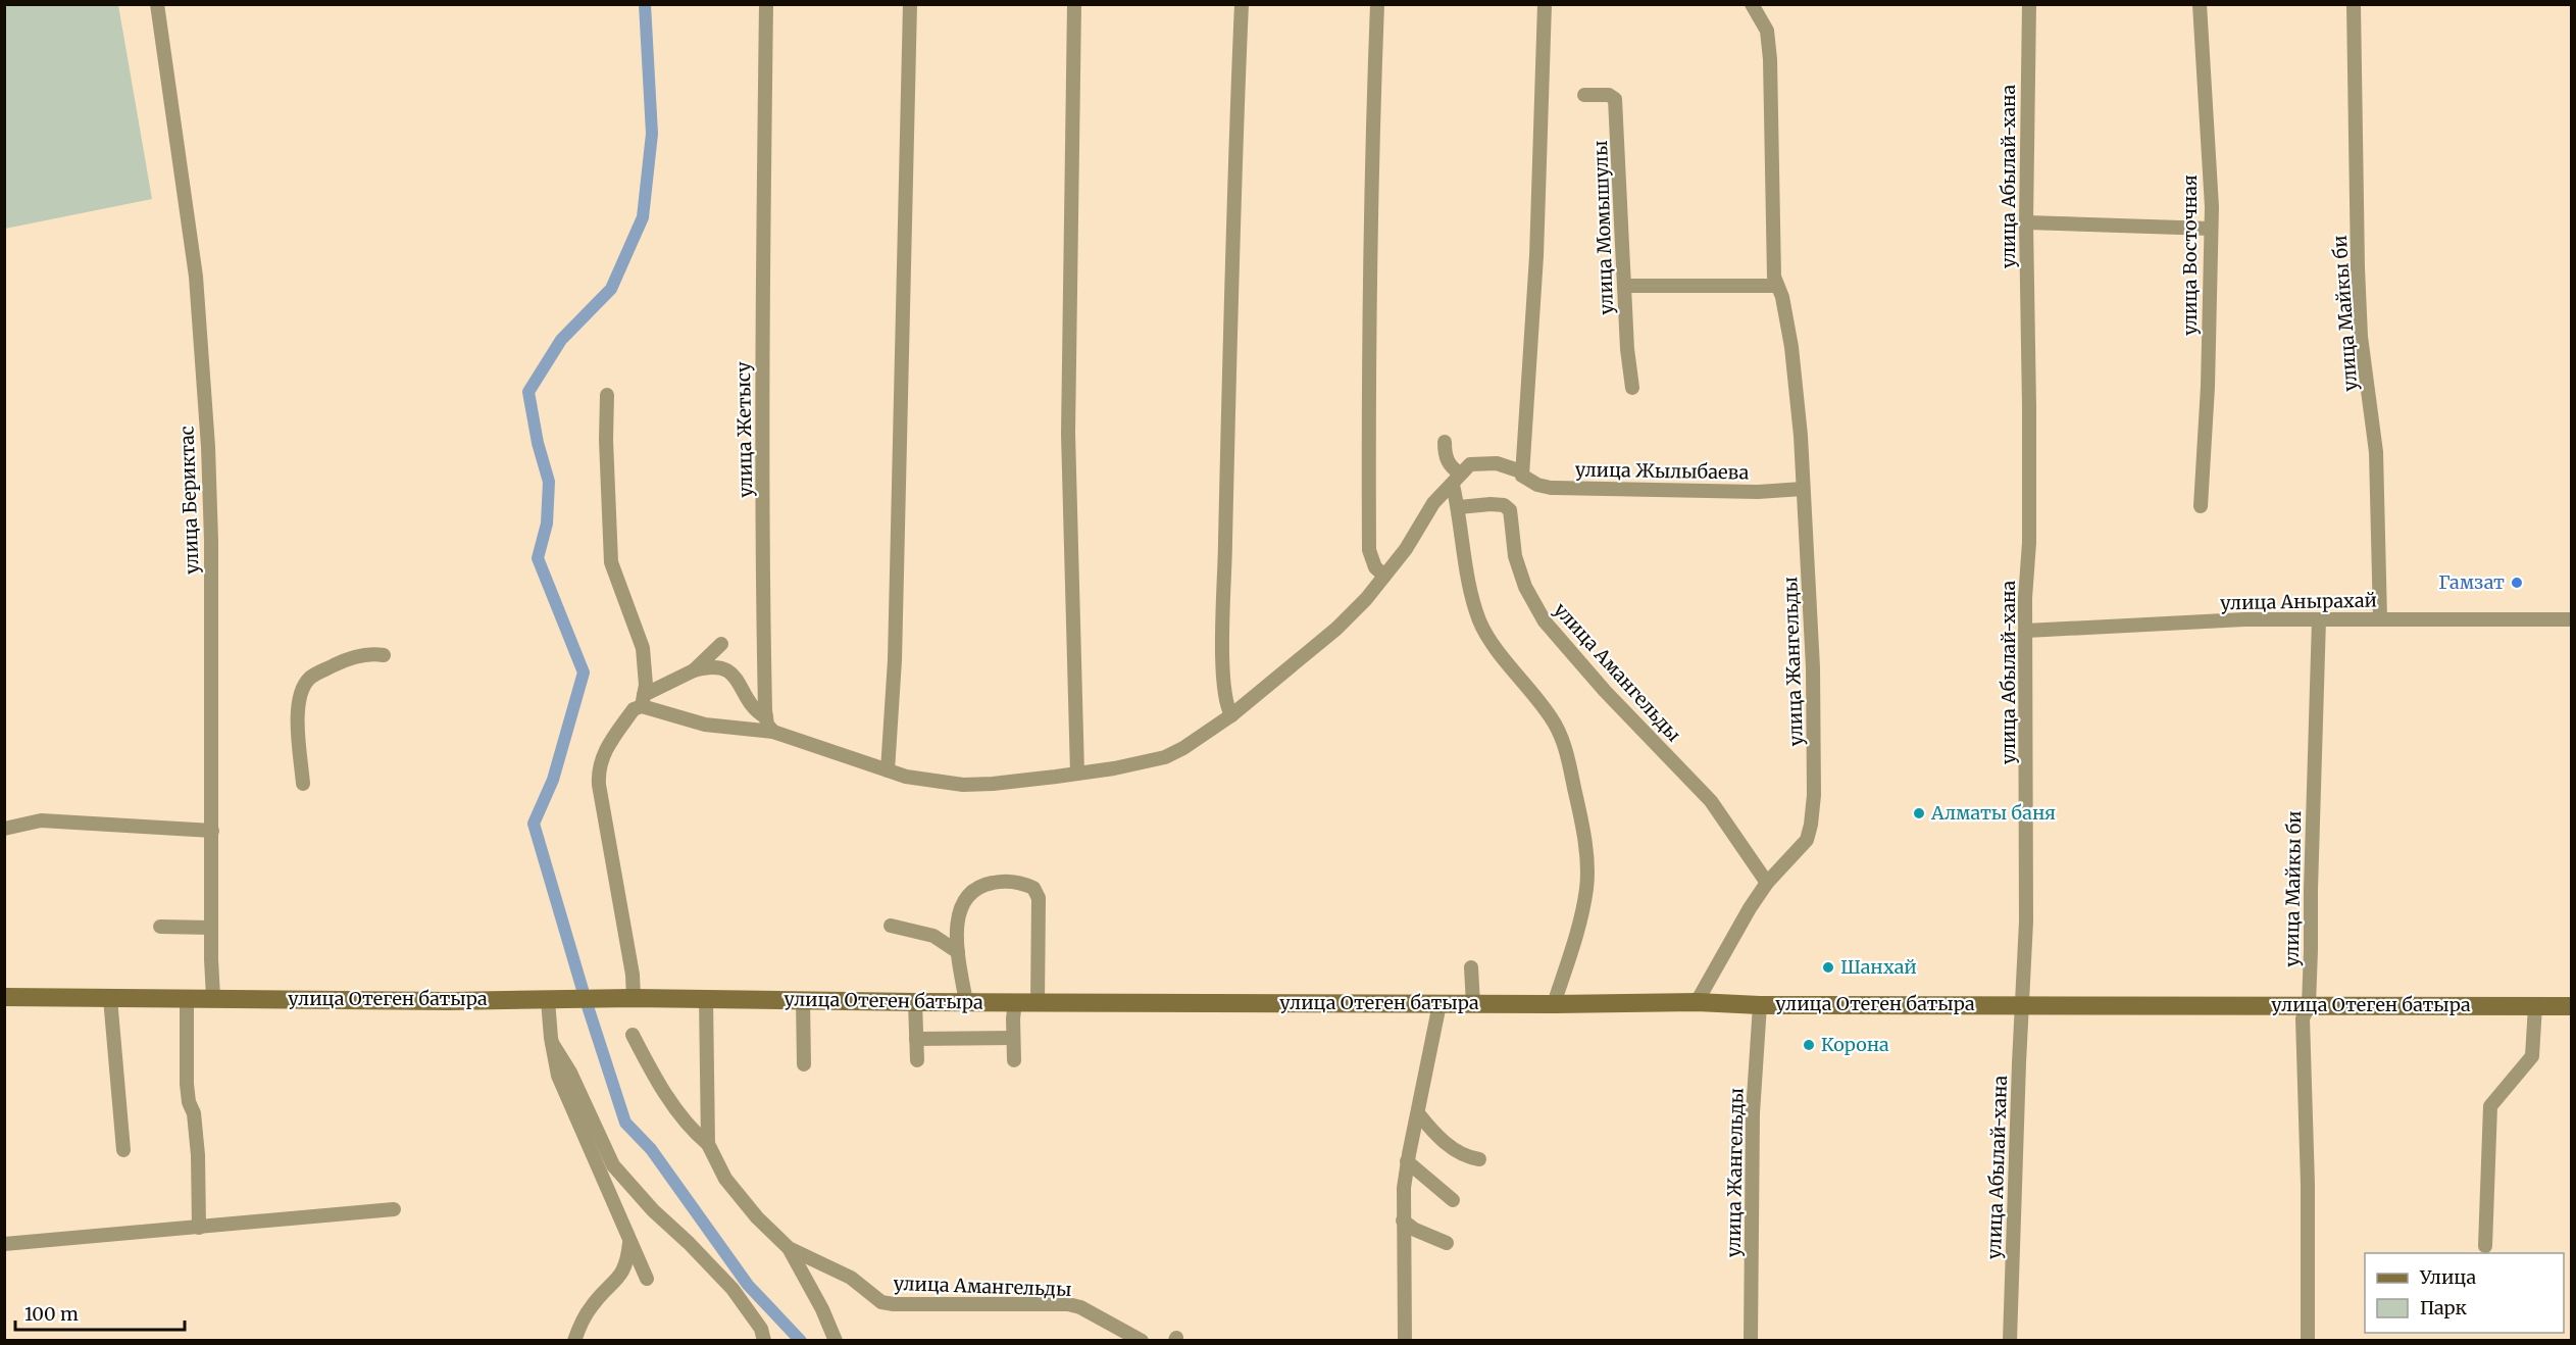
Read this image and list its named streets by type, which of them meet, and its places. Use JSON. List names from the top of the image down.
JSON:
{
  "streets": {
    "main road": ["улица Отеген батыра"],
    "street": [
      "улица Абылай-хана",
      "улица Момышулы",
      "улица Восточная",
      "улица Майкы би",
      "улица Жетысу",
      "улица Жылыбаева",
      "улица Бериктас",
      "улица Анырахай",
      "улица Жангельды",
      "улица Амангельды"
    ]
  },
  "crossings": [
    ["улица Абылай-хана", "улица Анырахай"],
    ["улица Абылай-хана", "улица Отеген батыра"],
    ["улица Майкы би", "улица Анырахай"],
    ["улица Майкы би", "улица Отеген батыра"],
    ["улица Жылыбаева", "улица Жангельды"],
    ["улица Бериктас", "улица Отеген батыра"],
    ["улица Жангельды", "улица Амангельды"],
    ["улица Жангельды", "улица Отеген батыра"],
    ["улица Амангельды", "улица Отеген батыра"]
  ],
  "places": [
    "Гамзат",
    "Алматы баня",
    "Шанхай",
    "Корона"
  ],
  "legend": ["Улица", "Парк"],
  "scale_bar": "100 m"
}
